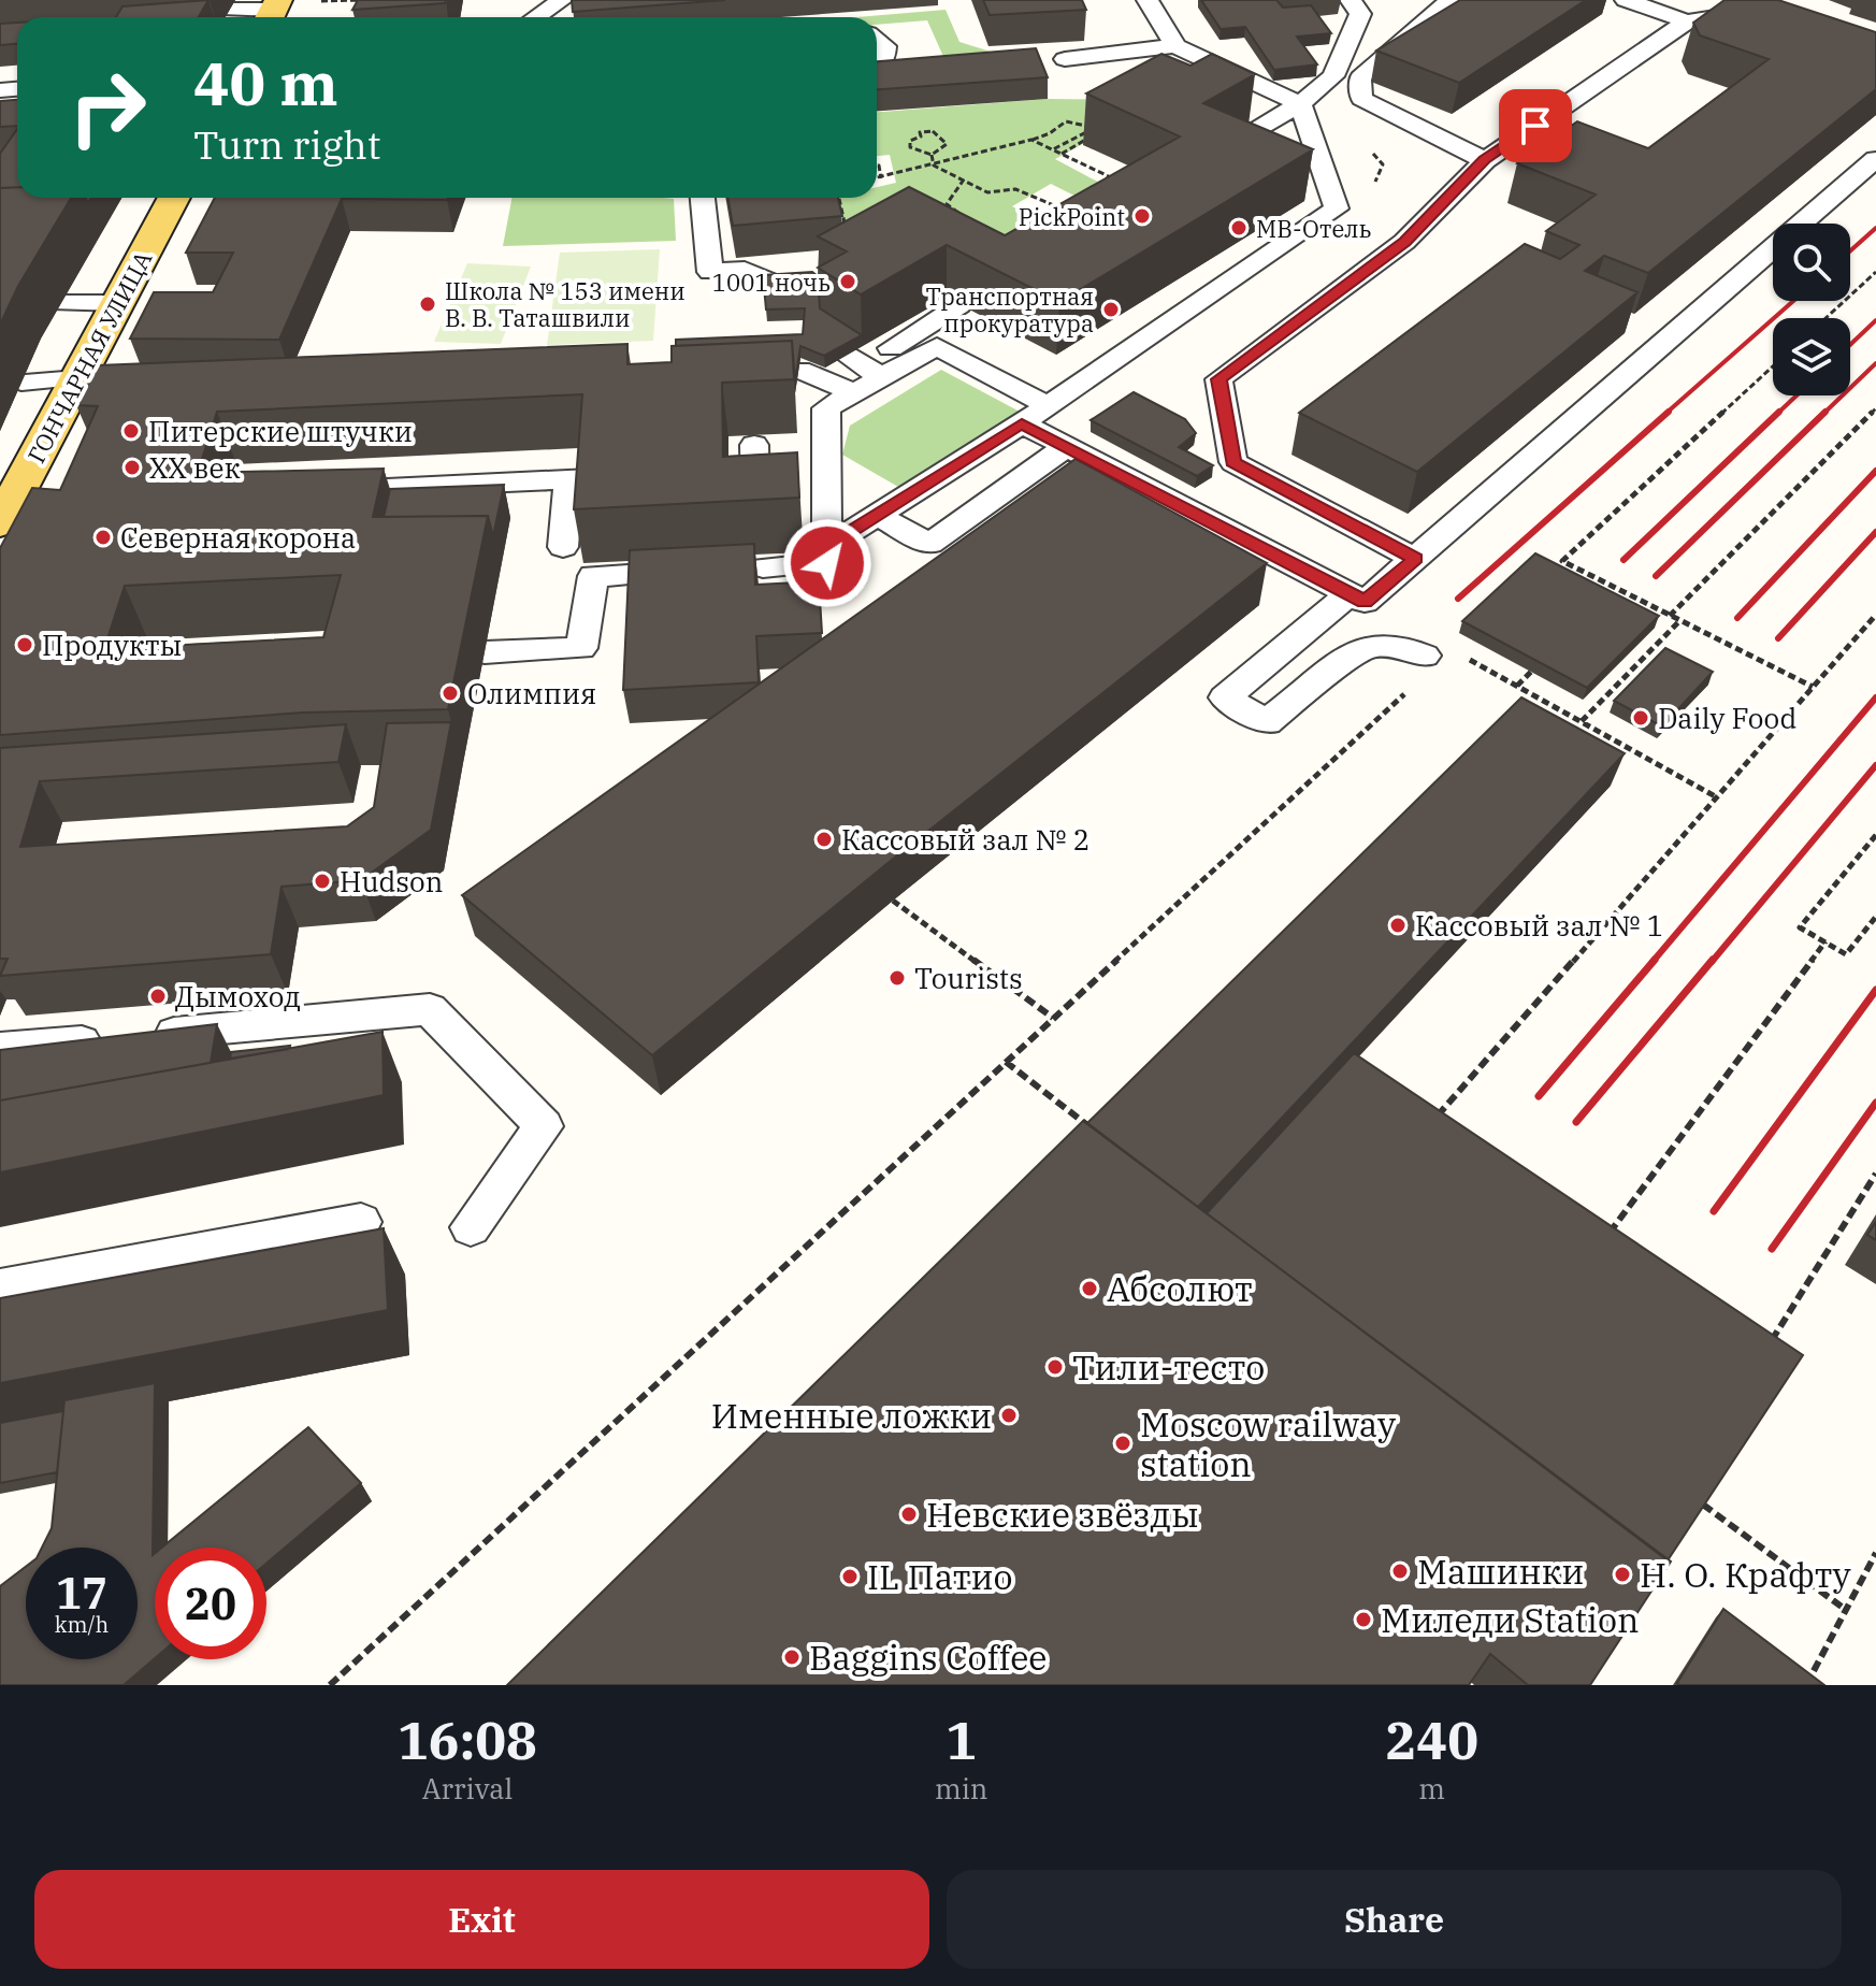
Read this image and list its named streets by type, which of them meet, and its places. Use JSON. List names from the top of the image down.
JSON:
{
  "streets": {
    "main road": ["ГОНЧАРНАЯ УЛИЦА"]
  },
  "places": [
    "PickPoint",
    "МВ-Отель",
    "1001 ночь",
    "Школа № 153 имени В. В. Таташвили",
    "Транспортная прокуратура",
    "Питерские штучки",
    "XX век",
    "Северная корона",
    "Продукты",
    "Олимпия",
    "Daily Food",
    "Кассовый зал № 2",
    "Hudson",
    "Кассовый зал № 1",
    "Tourists",
    "Дымоход",
    "Абсолют",
    "Тили-тесто",
    "Именные ложки",
    "Moscow railway station",
    "Невские звёзды",
    "Машинки",
    "Н. О. Крафту",
    "IL Патио",
    "Миледи Station",
    "Baggins Coffee"
  ],
  "page": {
    "turn": ["40 m", "Turn right"],
    "speed": "17 km/h",
    "limit": "20",
    "eta": [
      "16:08",
      "Arrival",
      "1",
      "min",
      "240",
      "m"
    ],
    "buttons": ["Exit", "Share"]
  }
}
